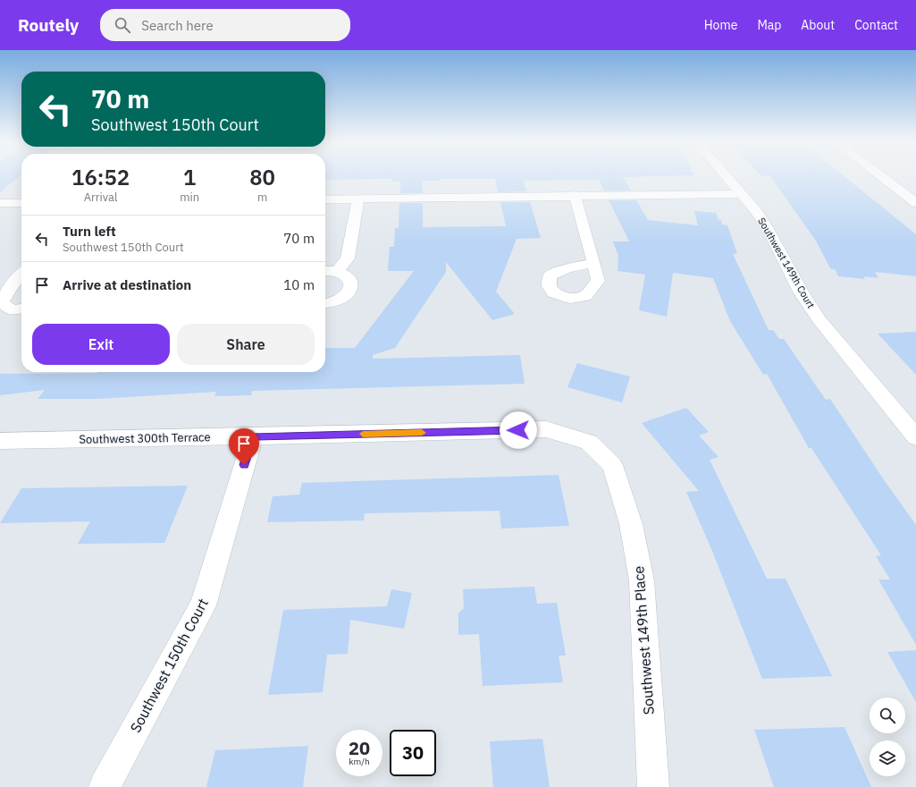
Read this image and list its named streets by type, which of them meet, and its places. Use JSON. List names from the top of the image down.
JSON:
{
  "streets": {
    "street": [
      "Southwest 149th Court",
      "Southwest 300th Terrace",
      "Southwest 149th Place",
      "Southwest 150th Court"
    ]
  },
  "crossings": [
    ["Southwest 300th Terrace", "Southwest 149th Place"],
    ["Southwest 300th Terrace", "Southwest 150th Court"]
  ],
  "page": {
    "header": "Routely",
    "search": "Search here",
    "nav": [
      "Home",
      "Map",
      "About",
      "Contact"
    ],
    "turn": ["70 m", "Southwest 150th Court"],
    "eta": [
      "16:52",
      "Arrival",
      "1",
      "min",
      "80",
      "m"
    ],
    "list": [
      {
        "name": "Turn left",
        "note": "Southwest 150th Court",
        "value": "70 m"
      },
      {
        "name": "Arrive at destination",
        "value": "10 m"
      }
    ],
    "buttons": ["Exit", "Share"],
    "speed": "20 km/h",
    "limit": "30"
  }
}
